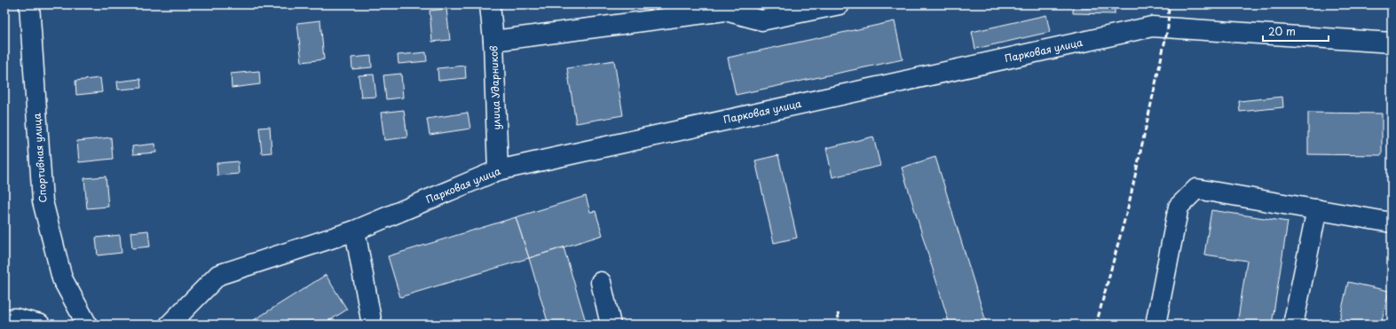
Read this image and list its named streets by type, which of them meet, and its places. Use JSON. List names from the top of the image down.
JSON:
{
  "streets": {
    "street": ["Парковая улица", "улица Ударников", "Спортивная улица"]
  },
  "crossings": [
    ["Парковая улица", "улица Ударников"]
  ],
  "scale_bar": "20 m"
}
